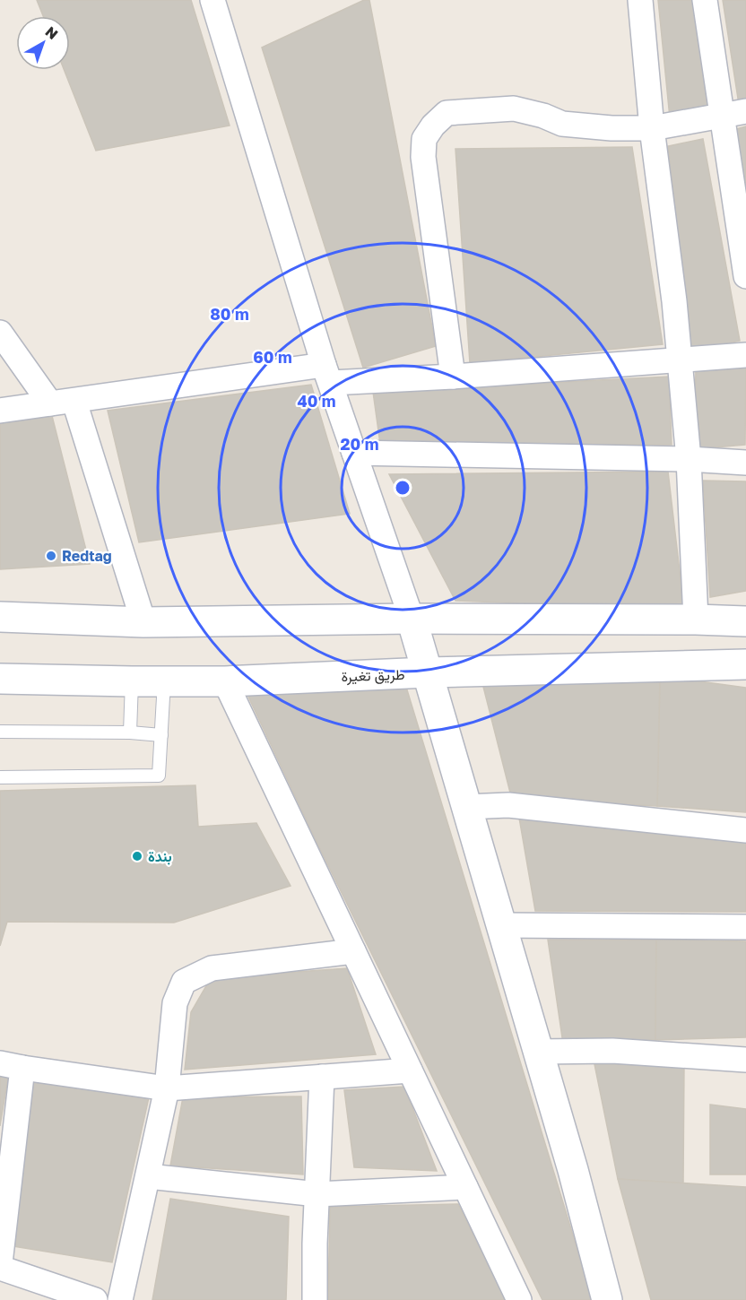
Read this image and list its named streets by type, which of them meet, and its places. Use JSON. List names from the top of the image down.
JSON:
{
  "streets": {
    "main road": ["طريق تغيرة"]
  },
  "places": ["Redtag", "بندة"],
  "north": "top right",
  "rings": [
    "80 m",
    "60 m",
    "40 m",
    "20 m"
  ]
}
